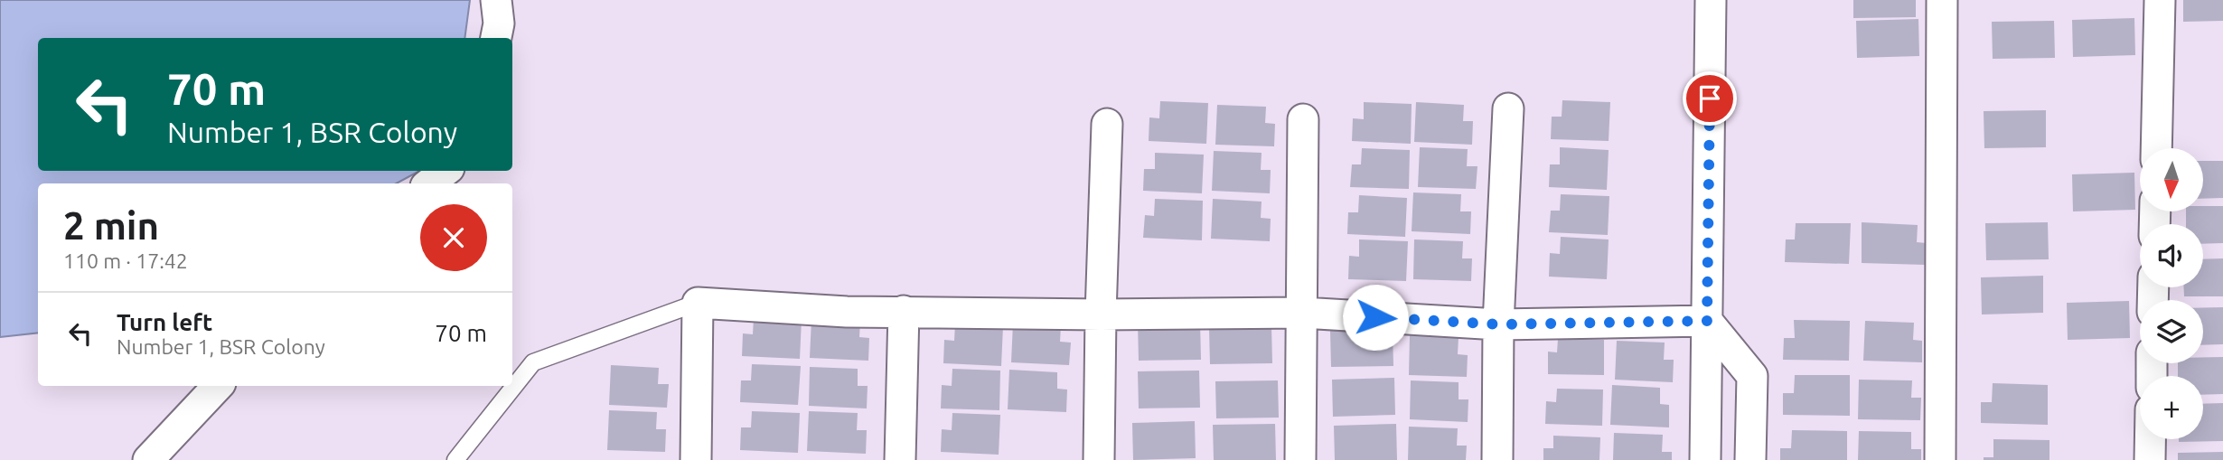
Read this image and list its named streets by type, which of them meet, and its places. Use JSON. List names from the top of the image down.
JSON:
{
  "north": "bottom",
  "page": {
    "turn": ["70 m", "Number 1, BSR Colony"],
    "map_buttons": "+",
    "heading": ["2 min", "110 m · 17:42"],
    "list": [
      {
        "name": "Turn left",
        "note": "Number 1, BSR Colony",
        "value": "70 m"
      }
    ]
  }
}
